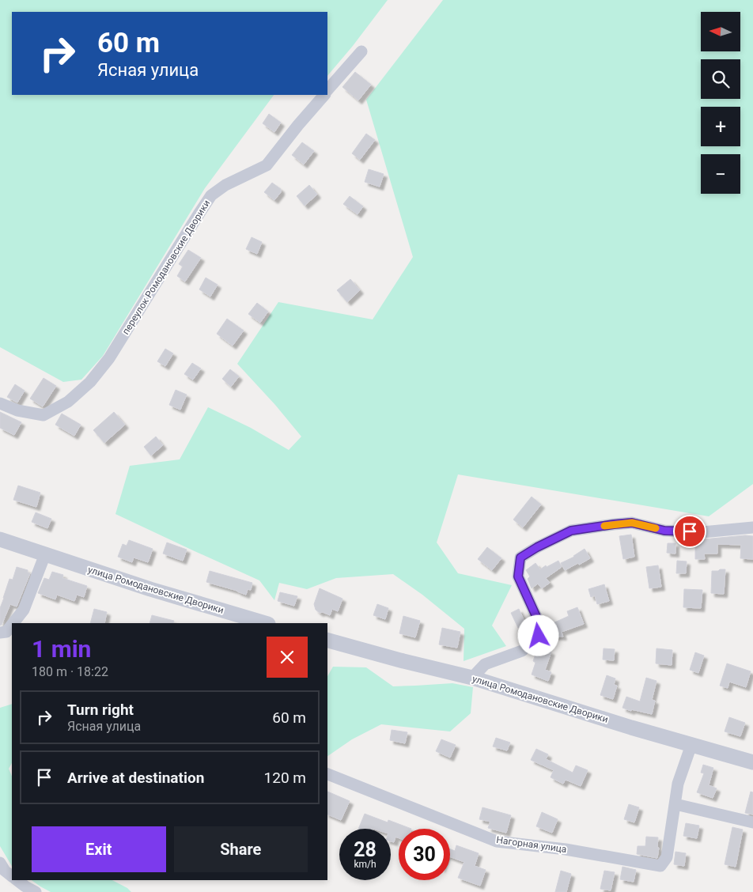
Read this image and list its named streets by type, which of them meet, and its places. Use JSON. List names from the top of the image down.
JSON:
{
  "streets": {
    "street": ["переулок Ромодановские Дворики", "улица Ромодановские Дворики", "Нагорная улица"]
  },
  "crossings": [
    ["улица Ромодановские Дворики", "Нагорная улица"]
  ],
  "north": "left",
  "page": {
    "map_buttons": ["+", "−"],
    "turn": ["60 m", "Ясная улица"],
    "heading": ["1 min", "180 m · 18:22"],
    "list": [
      {
        "name": "Turn right",
        "note": "Ясная улица",
        "value": "60 m"
      },
      {
        "name": "Arrive at destination",
        "value": "120 m"
      }
    ],
    "buttons": ["Exit", "Share"],
    "speed": "28 km/h",
    "limit": "30"
  }
}
